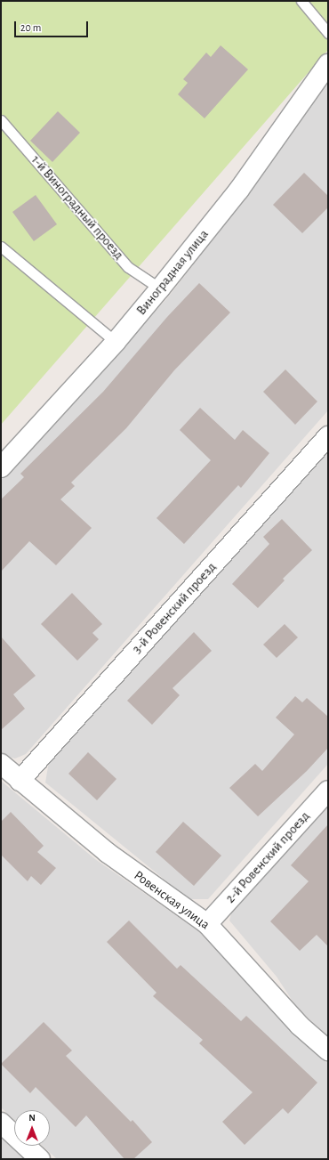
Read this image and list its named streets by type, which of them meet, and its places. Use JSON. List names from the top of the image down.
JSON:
{
  "streets": {
    "street": [
      "Виноградная улица",
      "3-й Ровенский проезд",
      "2-й Ровенский проезд",
      "Ровенская улица"
    ],
    "lane": ["1-й Виноградный проезд"]
  },
  "crossings": [
    ["1-й Виноградный проезд", "Виноградная улица"],
    ["3-й Ровенский проезд", "Ровенская улица"],
    ["2-й Ровенский проезд", "Ровенская улица"]
  ],
  "scale_bar": "20 m",
  "north": "top"
}
